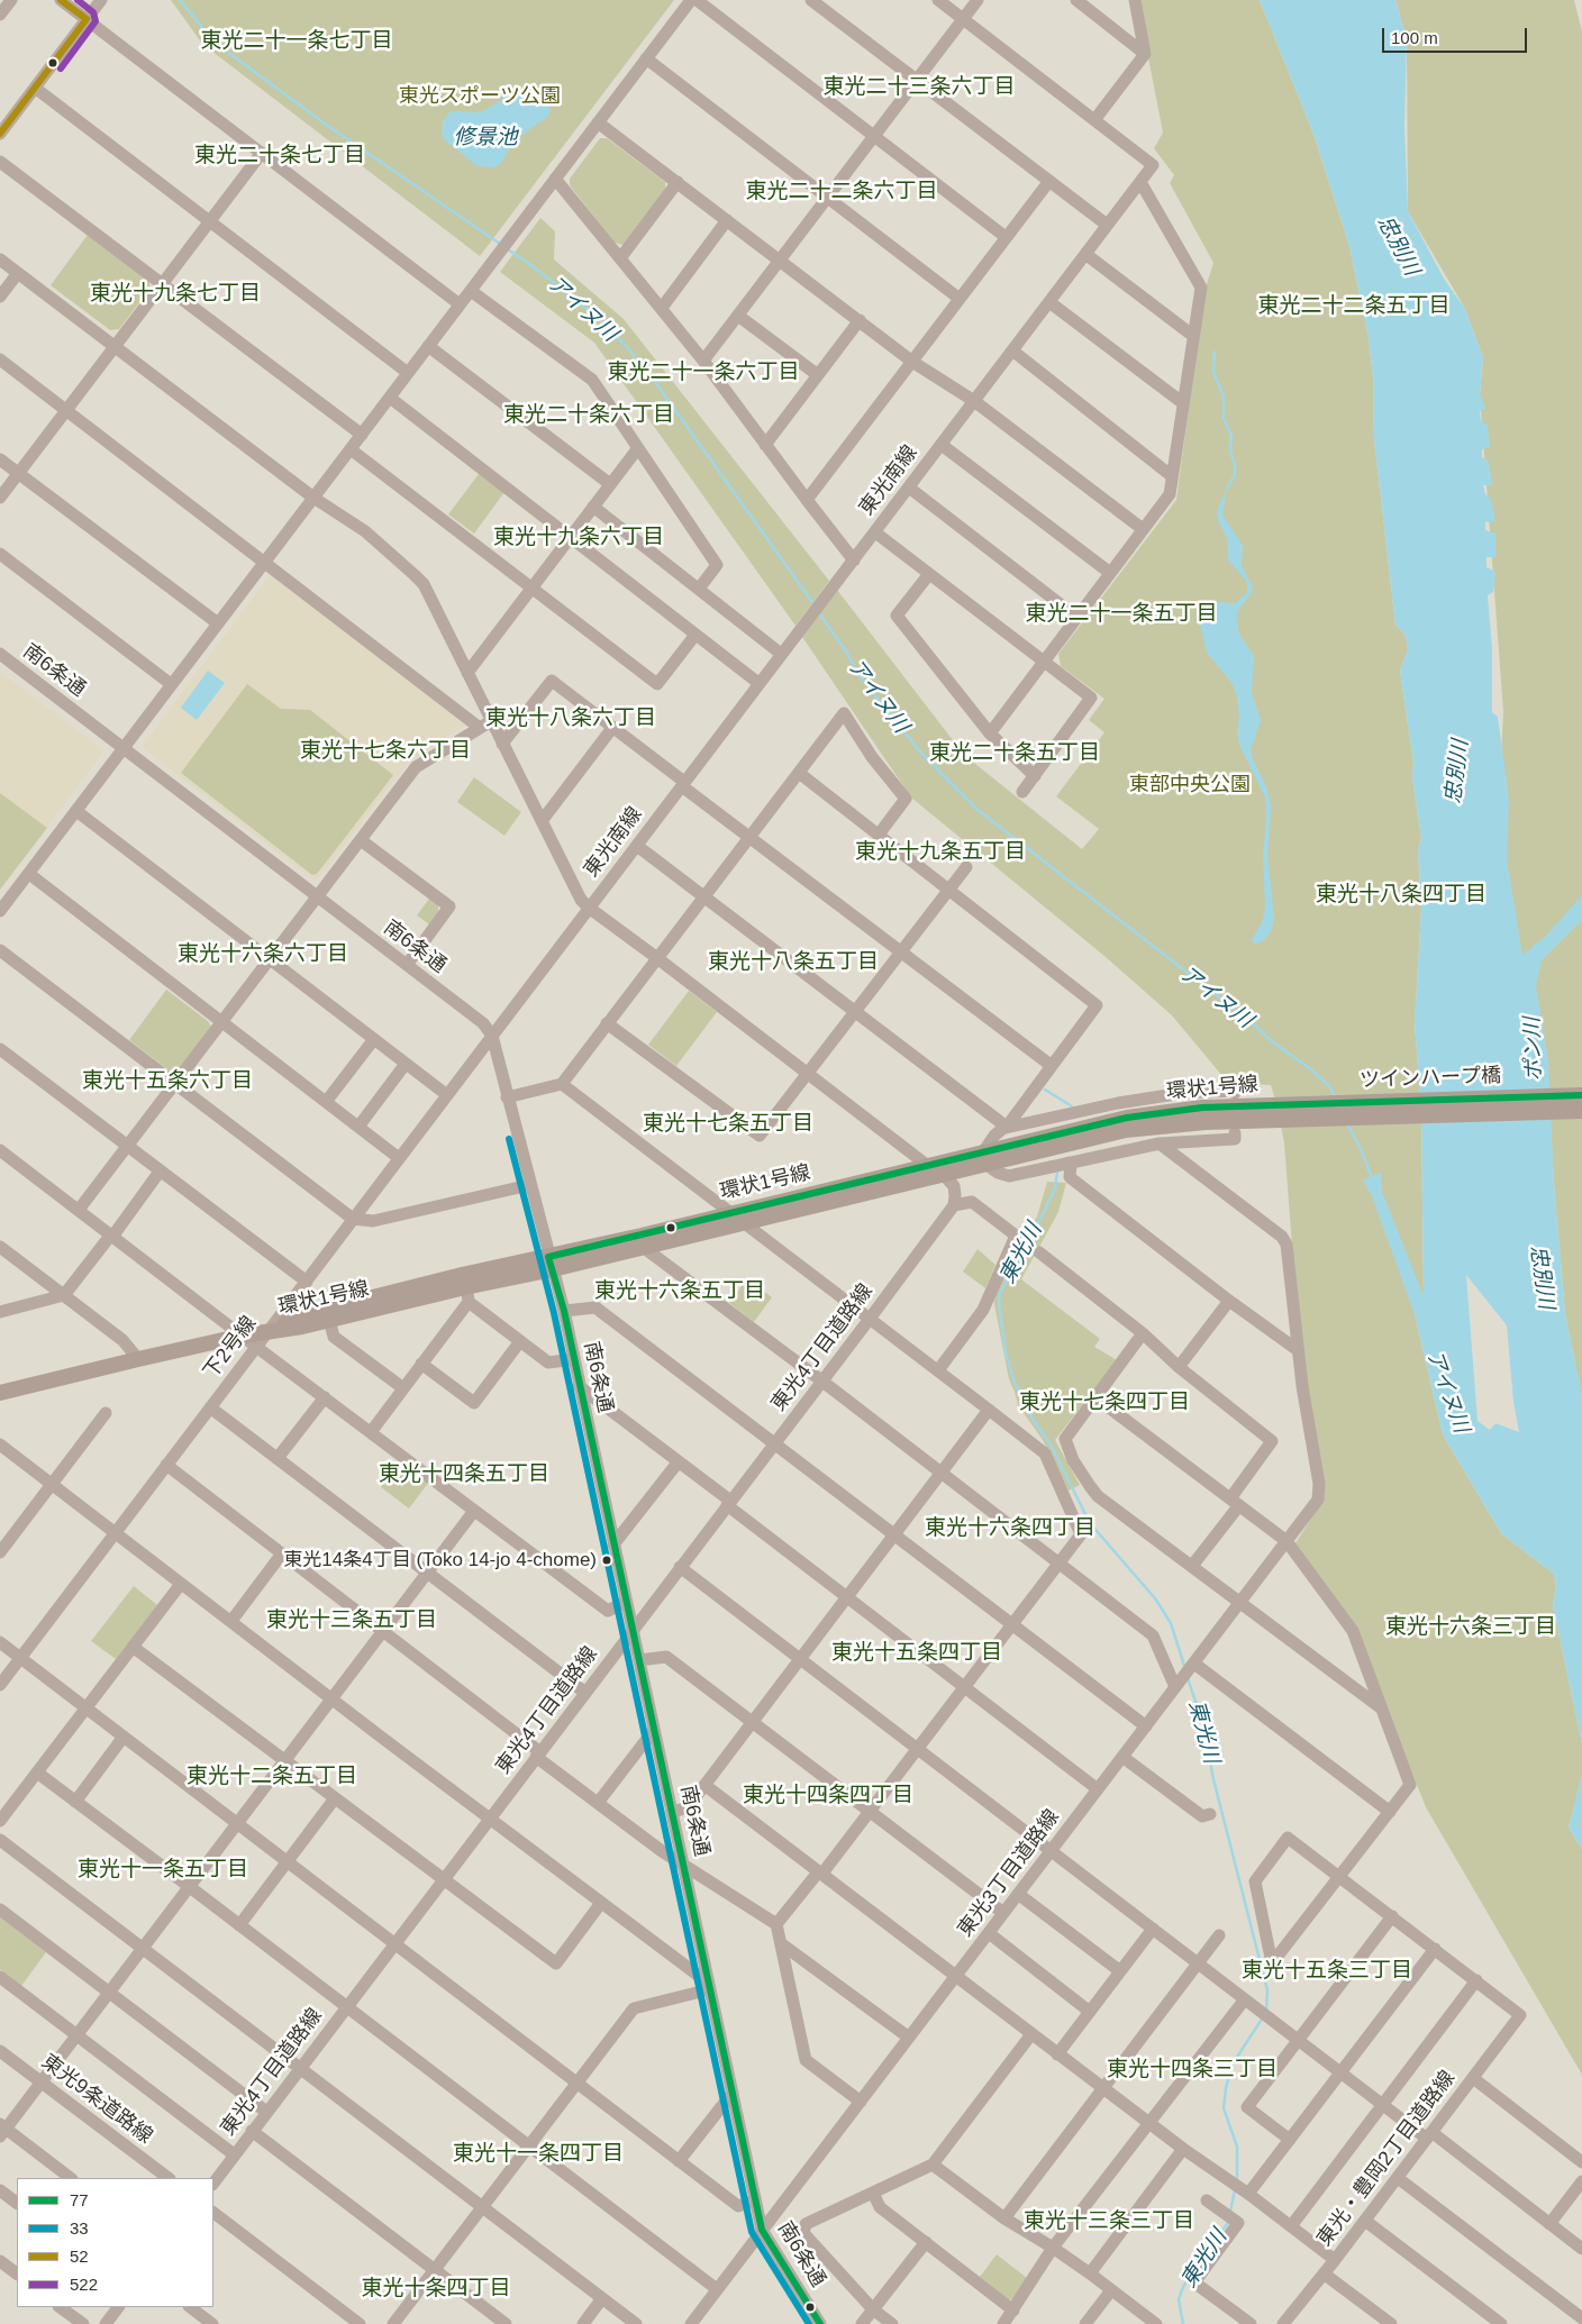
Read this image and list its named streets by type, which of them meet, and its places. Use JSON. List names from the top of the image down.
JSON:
{
  "streets": {
    "main road": ["ツインハープ橋", "環状1号線"],
    "street": [
      "東光南線",
      "南6条通",
      "下2号線",
      "東光4丁目道路線",
      "東光3丁目道路線",
      "東光9条道路線",
      "東光・豊岡2丁目道路線"
    ]
  },
  "crossings": [
    ["東光南線", "南6条通"],
    ["東光南線", "下2号線"],
    ["南6条通", "環状1号線"],
    ["南6条通", "下2号線"],
    ["南6条通", "東光4丁目道路線"],
    ["南6条通", "東光3丁目道路線"],
    ["ツインハープ橋", "環状1号線"],
    ["環状1号線", "下2号線"]
  ],
  "districts": [
    "東光二十一条七丁目",
    "東光二十三条六丁目",
    "東光二十条七丁目",
    "東光二十二条六丁目",
    "東光十九条七丁目",
    "東光二十二条五丁目",
    "東光二十一条六丁目",
    "東光二十条六丁目",
    "東光十九条六丁目",
    "東光二十一条五丁目",
    "東光十八条六丁目",
    "東光十七条六丁目",
    "東光二十条五丁目",
    "東光十九条五丁目",
    "東光十八条四丁目",
    "東光十六条六丁目",
    "東光十八条五丁目",
    "東光十五条六丁目",
    "東光十七条五丁目",
    "東光十六条五丁目",
    "東光十七条四丁目",
    "東光十四条五丁目",
    "東光十六条四丁目",
    "東光十三条五丁目",
    "東光十六条三丁目",
    "東光十五条四丁目",
    "東光十二条五丁目",
    "東光十四条四丁目",
    "東光十一条五丁目",
    "東光十五条三丁目",
    "東光十四条三丁目",
    "東光十一条四丁目",
    "東光十三条三丁目",
    "東光十条四丁目"
  ],
  "water": [
    "修景池",
    "忠別川",
    "アイヌ川",
    "ポン川",
    "東光川"
  ],
  "parks": ["東光スポーツ公園", "東部中央公園"],
  "places": ["東光14条4丁目 (Toko 14-jo 4-chome)"],
  "lines": [
    "transit line 52",
    "transit line 522",
    "transit line 77",
    "transit line 33"
  ],
  "legend": [
    "77",
    "33",
    "52",
    "522"
  ],
  "scale_bar": "100 m"
}
